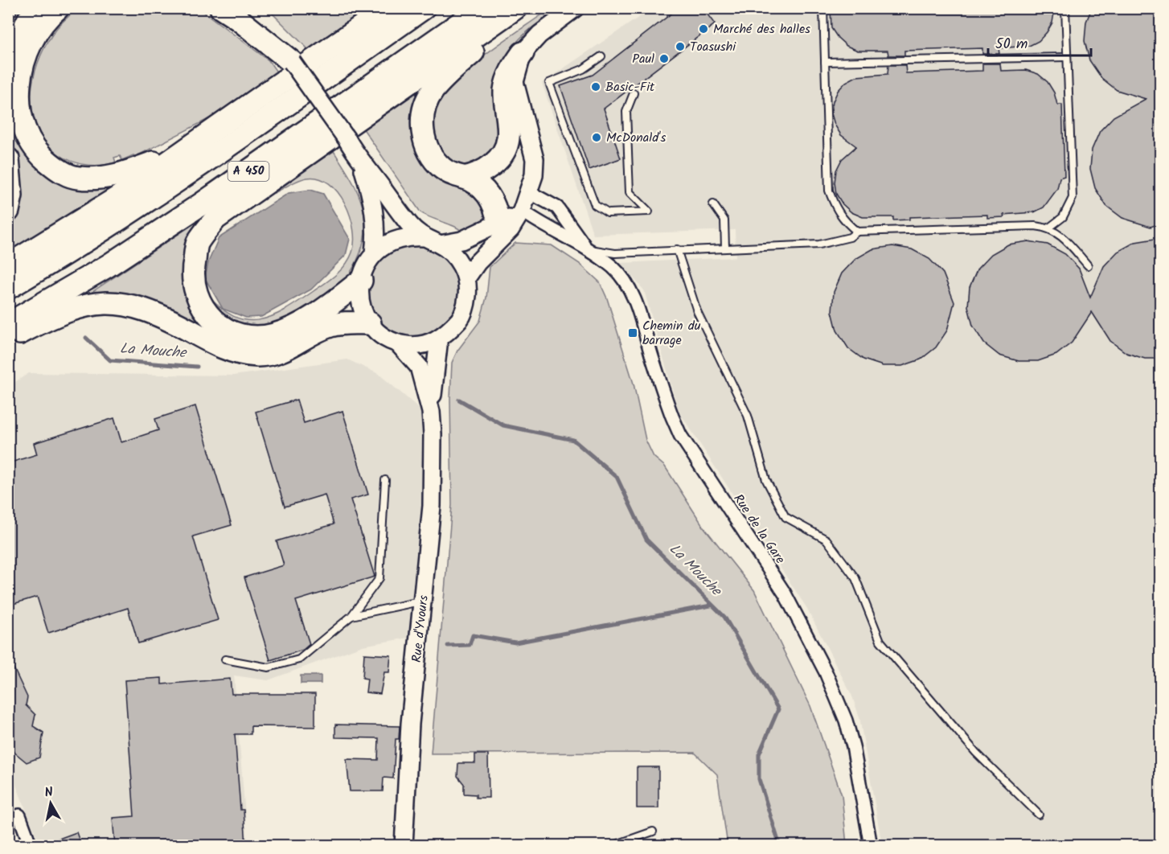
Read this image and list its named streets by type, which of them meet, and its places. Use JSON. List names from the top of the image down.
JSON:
{
  "streets": {
    "highway": ["A 450"],
    "main road": ["Rue d'Yvours"],
    "street": ["Rue de la Gare"]
  },
  "water": ["La Mouche"],
  "places": {
    "other": [
      "Marché des halles",
      "Toasushi",
      "Paul",
      "Basic-Fit",
      "McDonald's"
    ],
    "transit": ["Chemin du barrage"]
  },
  "scale_bar": "50 m",
  "north": "top"
}
